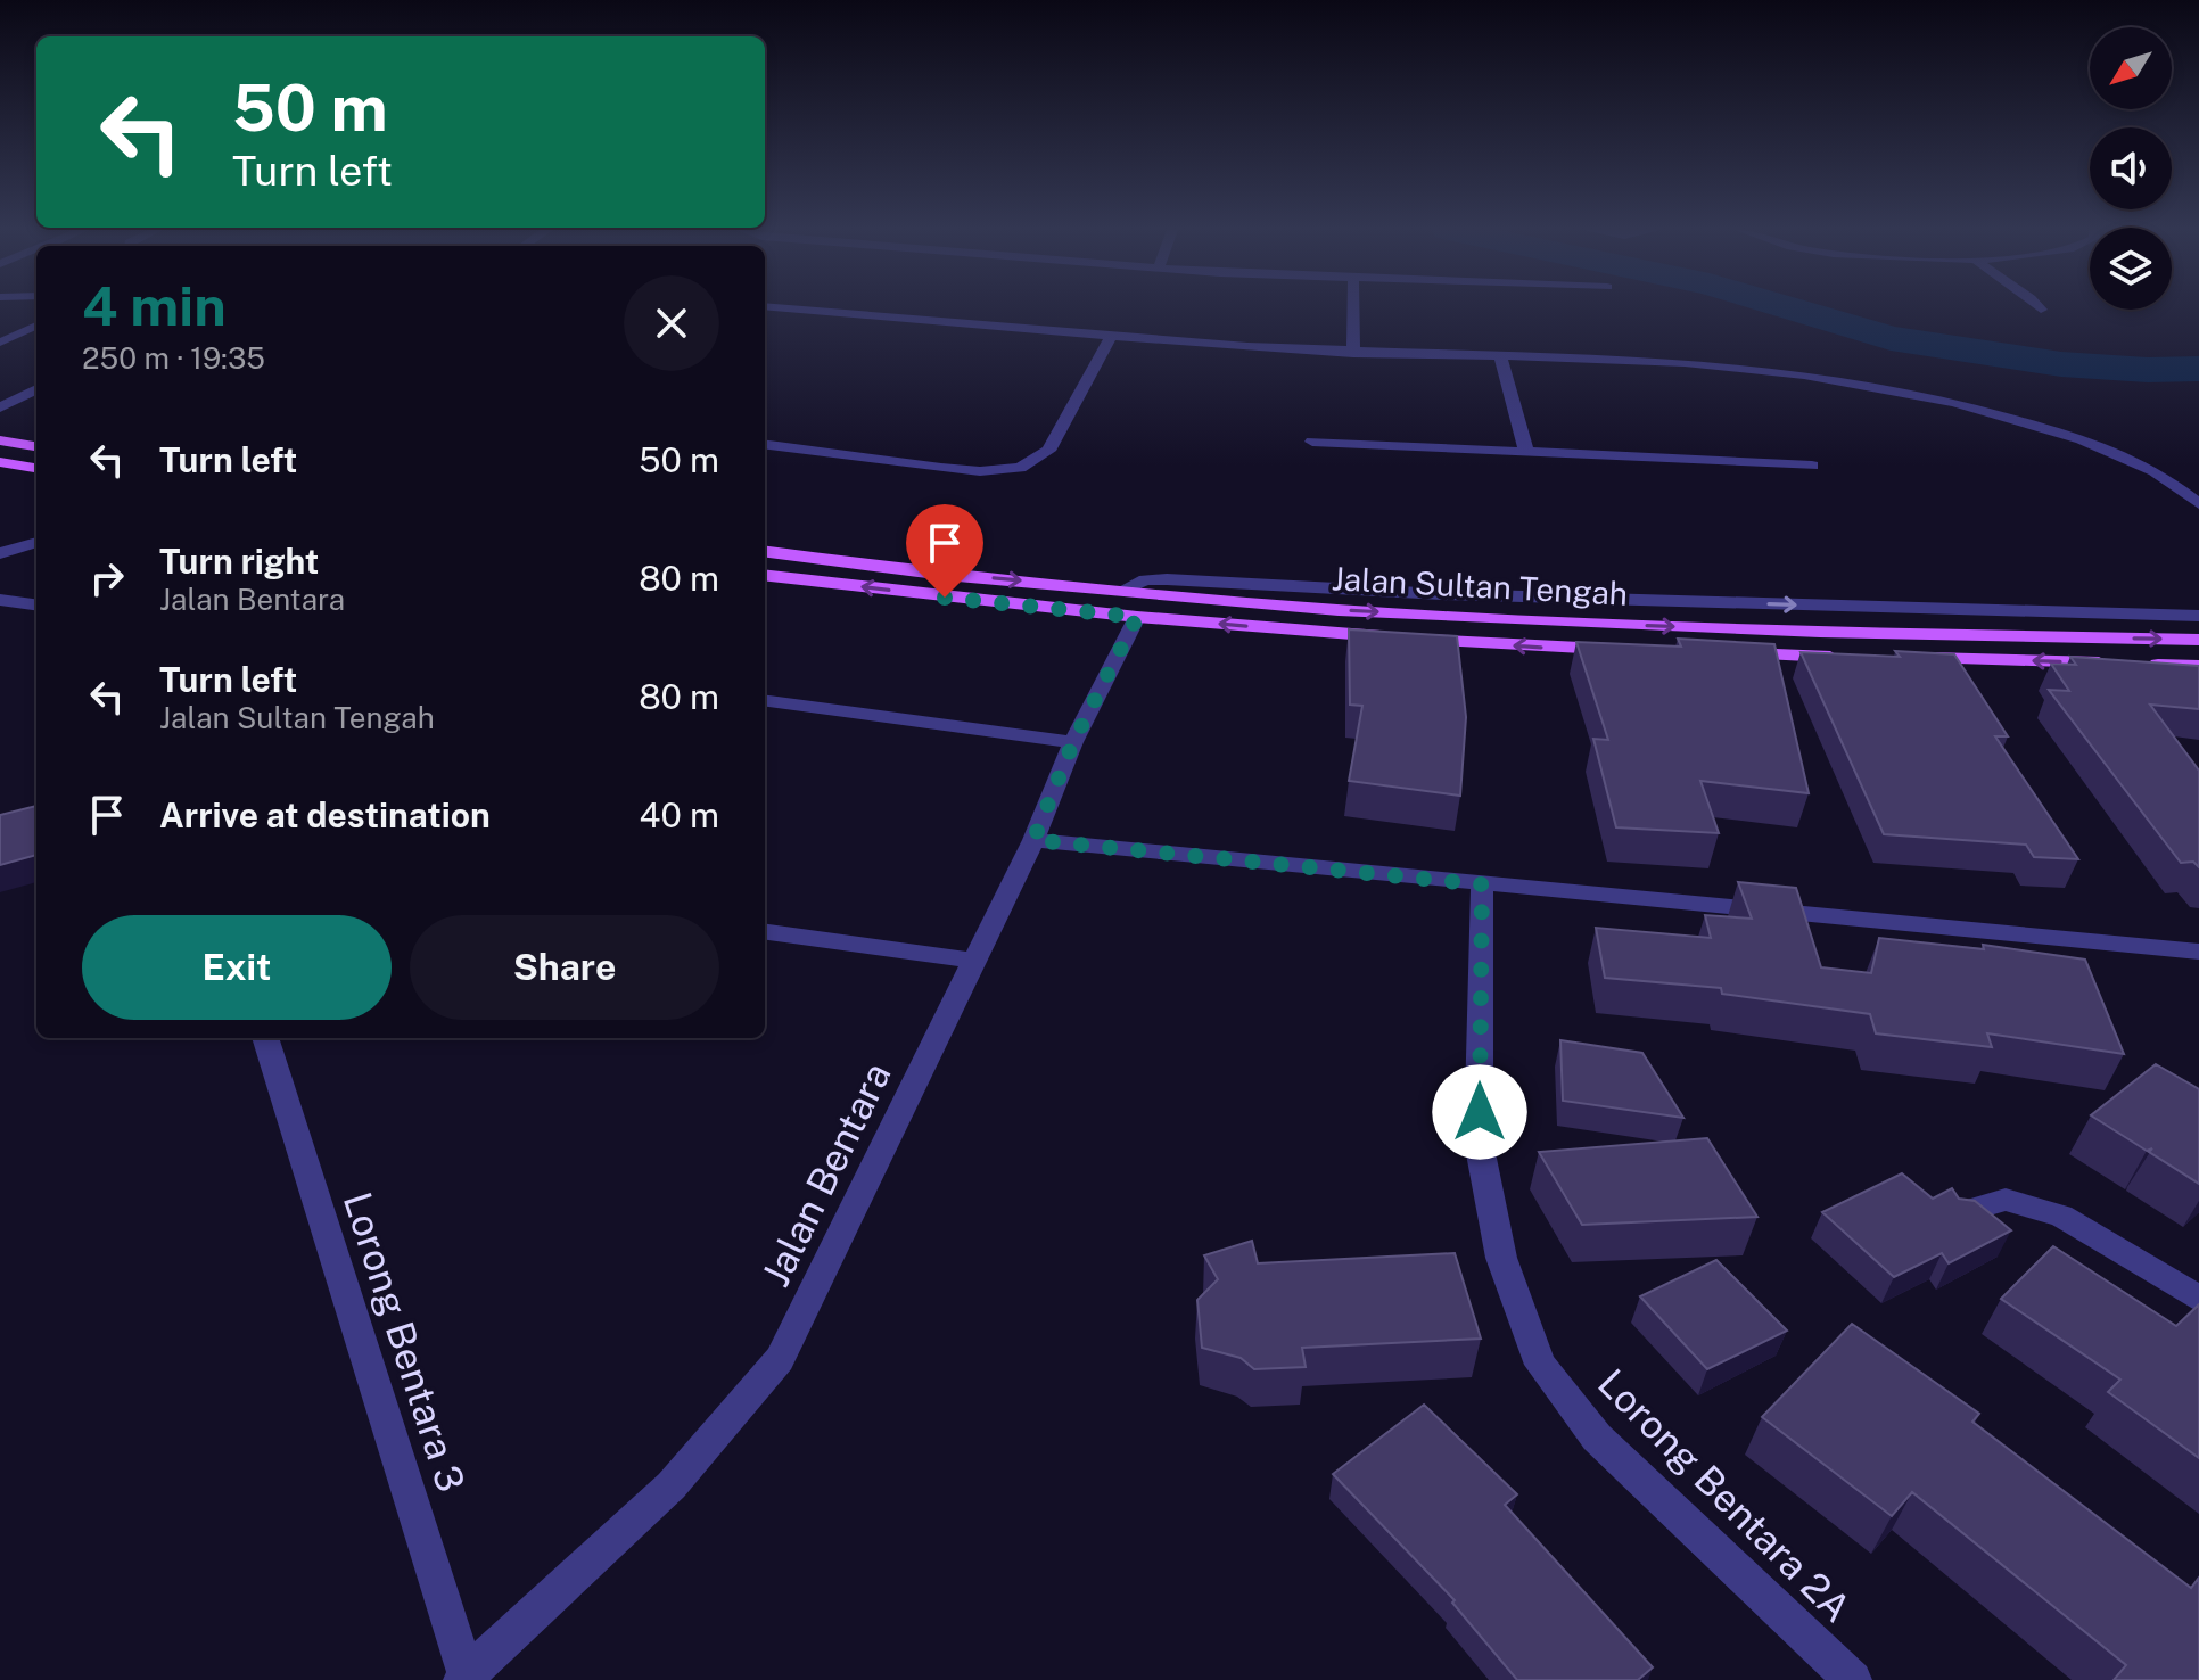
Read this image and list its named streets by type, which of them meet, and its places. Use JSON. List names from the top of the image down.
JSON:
{
  "streets": {
    "main road": ["Jalan Sultan Tengah"],
    "street": ["Jalan Bentara", "Lorong Bentara 3", "Lorong Bentara 2A"]
  },
  "crossings": [
    ["Jalan Sultan Tengah", "Jalan Bentara"],
    ["Jalan Bentara", "Lorong Bentara 3"]
  ],
  "north": "bottom left",
  "page": {
    "turn": ["50 m", "Turn left"],
    "heading": ["4 min", "250 m · 19:35"],
    "list": [
      {
        "name": "Turn left",
        "value": "50 m"
      },
      {
        "name": "Turn right",
        "note": "Jalan Bentara",
        "value": "80 m"
      },
      {
        "name": "Turn left",
        "note": "Jalan Sultan Tengah",
        "value": "80 m"
      },
      {
        "name": "Arrive at destination",
        "value": "40 m"
      }
    ],
    "buttons": ["Exit", "Share"]
  }
}
